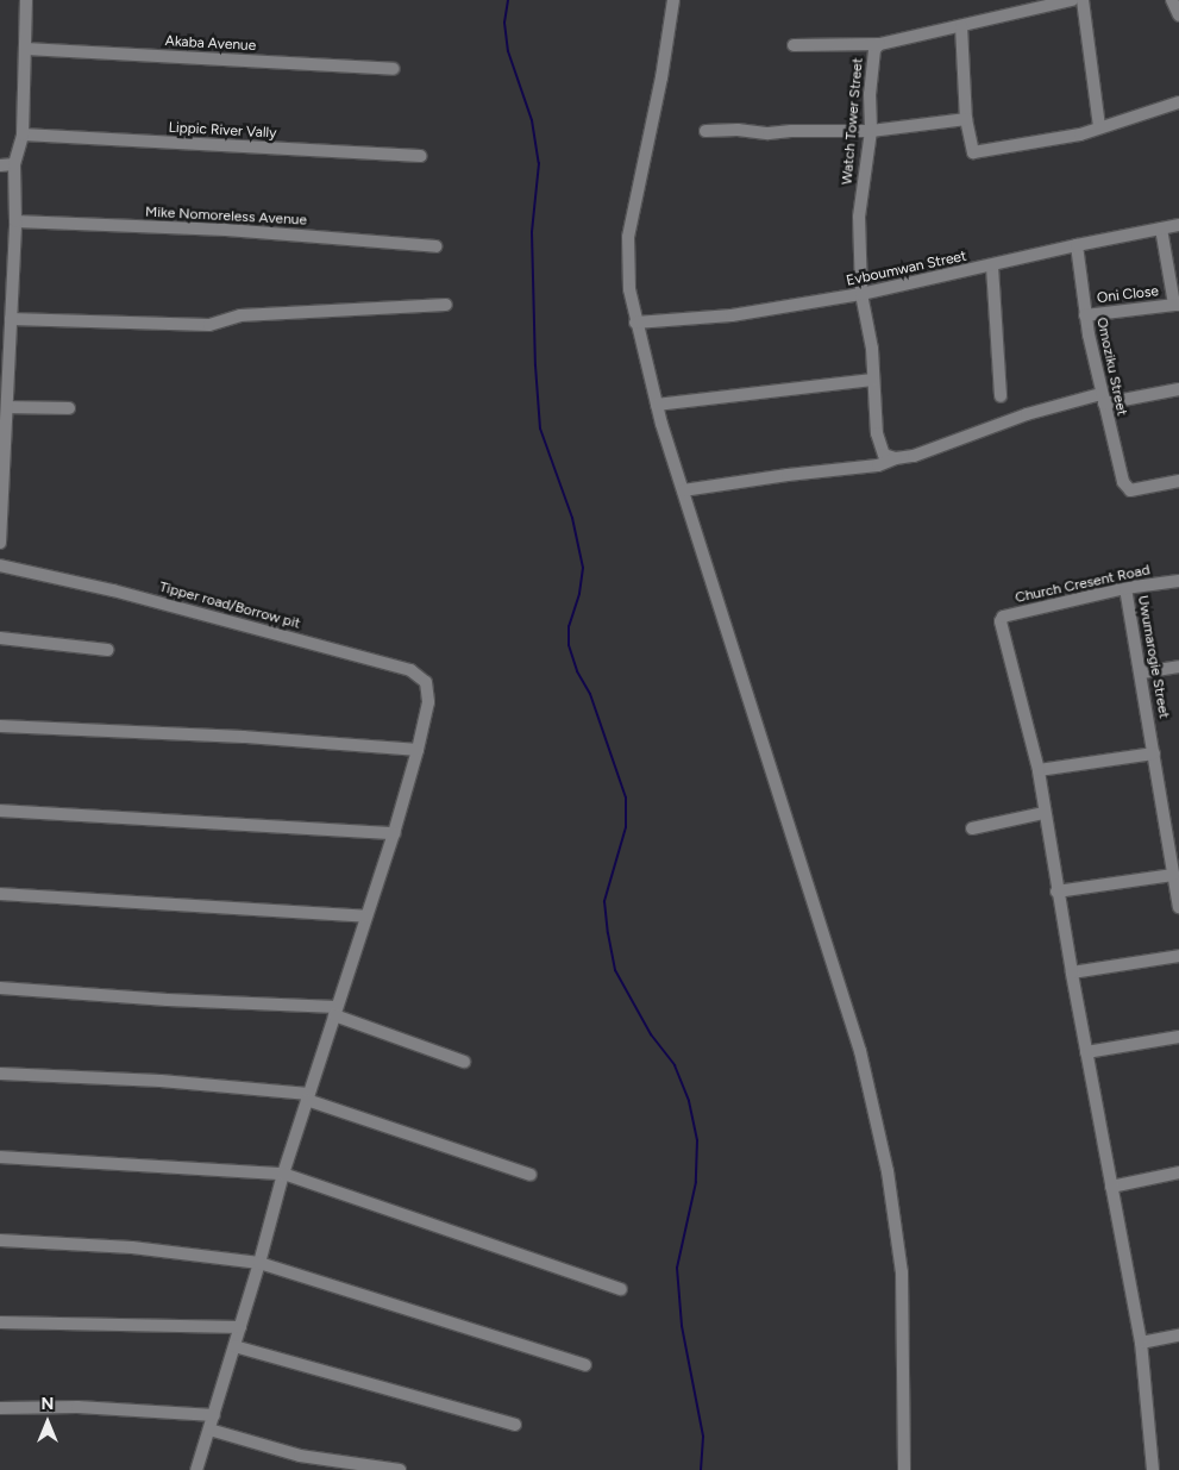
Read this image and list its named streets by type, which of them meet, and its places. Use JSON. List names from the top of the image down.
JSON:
{
  "streets": {
    "street": [
      "Akaba Avenue",
      "Watch Tower Street",
      "Lippic River Vally",
      "Mike Nomoreless Avenue",
      "Evboumwan Street",
      "Oni Close",
      "Omoziku Street",
      "Church Cresent Road",
      "Tipper road/Borrow pit",
      "Uwumarogie Street"
    ]
  },
  "crossings": [
    ["Watch Tower Street", "Evboumwan Street"],
    ["Evboumwan Street", "Omoziku Street"],
    ["Oni Close", "Omoziku Street"],
    ["Church Cresent Road", "Uwumarogie Street"]
  ],
  "north": "top"
}
